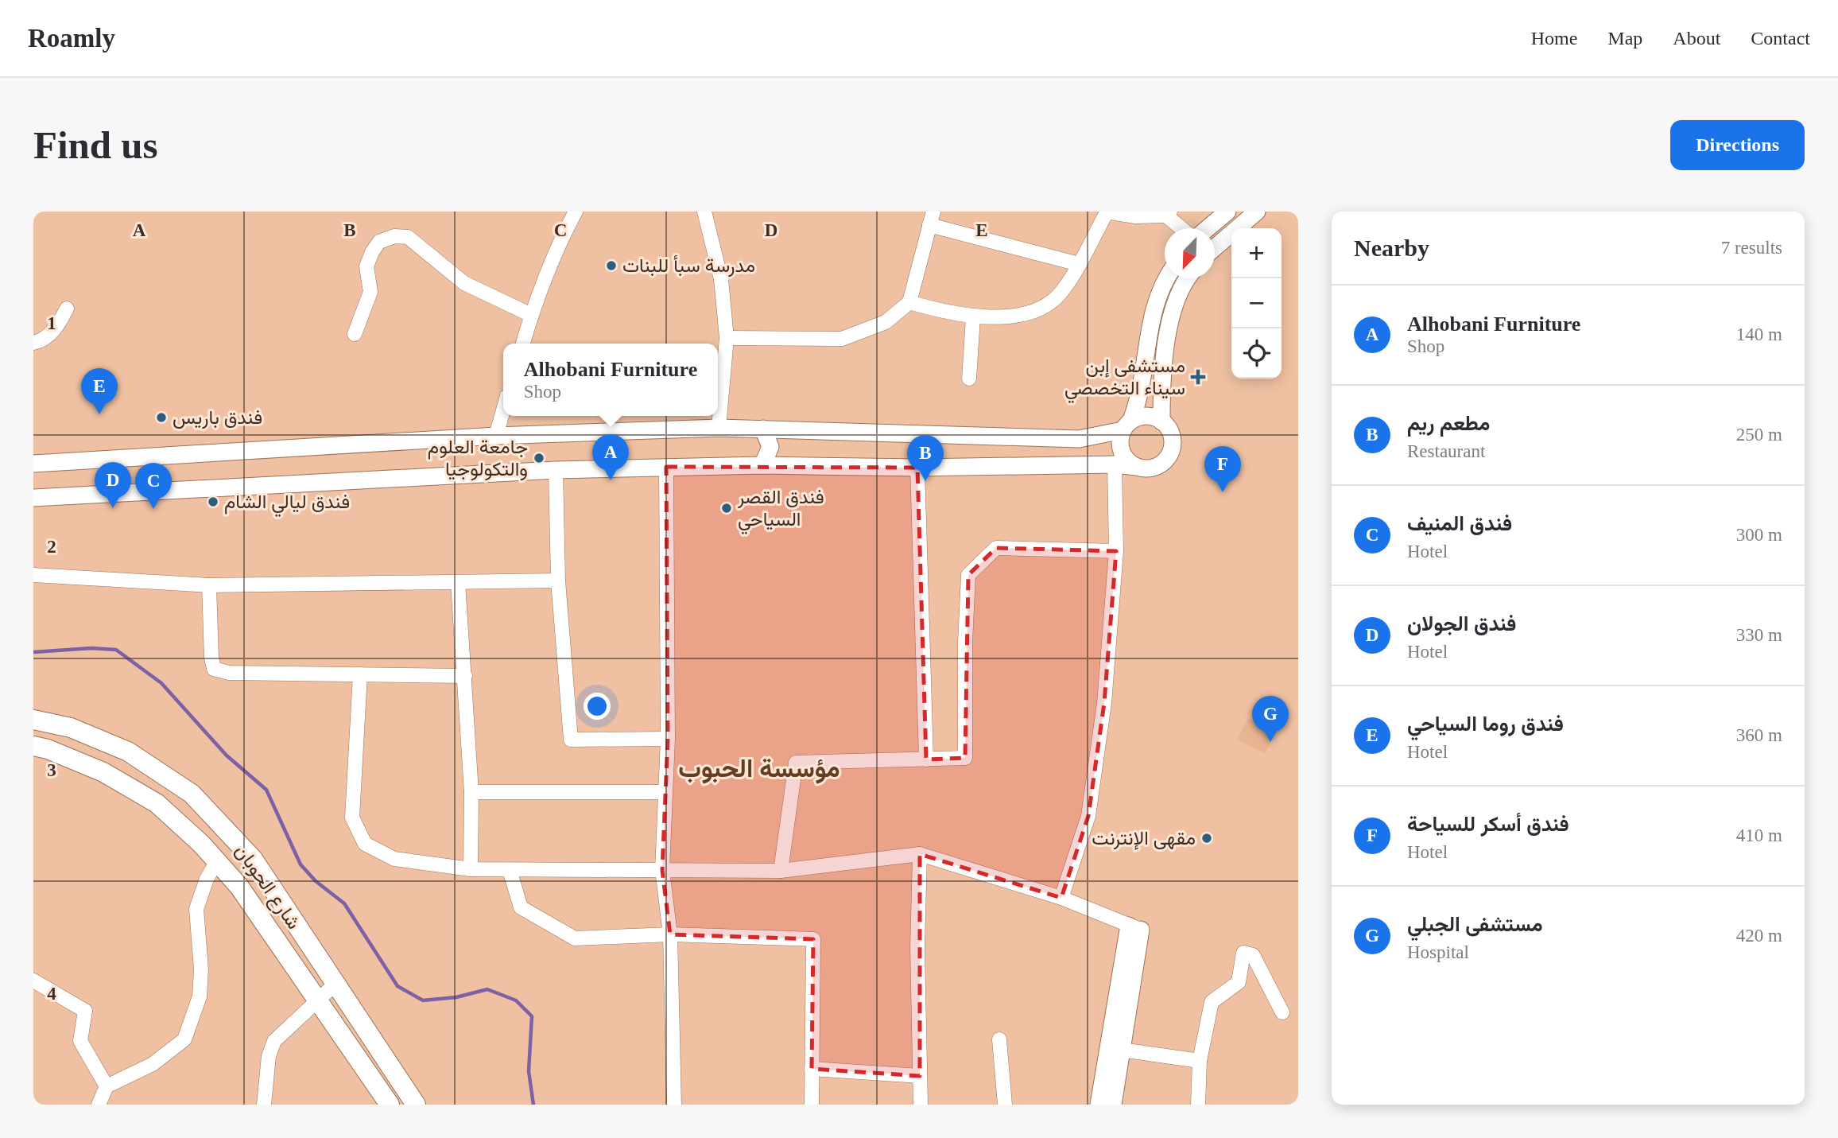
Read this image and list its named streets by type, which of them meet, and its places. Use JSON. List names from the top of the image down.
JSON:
{
  "streets": {
    "highway": ["شارع الحوبان"]
  },
  "districts": ["مؤسسة الحبوب"],
  "places": {
    "other": [
      "مدرسة سبأ للبنات",
      "فندق باريس",
      "جامعة العلوم والتكولوجيا",
      "فندق ليالي الشام",
      "فندق القصر السياحي",
      "مقهى الإنترنت"
    ],
    "health": ["مستشفى إبن سيناء التخصصي"]
  },
  "north": "bottom left",
  "page": {
    "header": "Roamly",
    "nav": [
      "Home",
      "Map",
      "About",
      "Contact"
    ],
    "buttons": "Directions",
    "title": "Find us",
    "heading": ["Nearby", "7 results"],
    "map_buttons": ["+", "−"],
    "list": [
      {
        "mark": "A",
        "name": "Alhobani Furniture",
        "note": "Shop",
        "value": "140 m"
      },
      {
        "mark": "B",
        "name": "مطعم ريم",
        "note": "Restaurant",
        "value": "250 m"
      },
      {
        "mark": "C",
        "name": "فندق المنيف",
        "note": "Hotel",
        "value": "300 m"
      },
      {
        "mark": "D",
        "name": "فندق الجولان",
        "note": "Hotel",
        "value": "330 m"
      },
      {
        "mark": "E",
        "name": "فندق روما السياحي",
        "note": "Hotel",
        "value": "360 m"
      },
      {
        "mark": "F",
        "name": "فندق أسكر للسياحة",
        "note": "Hotel",
        "value": "410 m"
      },
      {
        "mark": "G",
        "name": "مستشفى الجبلي",
        "note": "Hospital",
        "value": "420 m"
      }
    ],
    "popup": ["Alhobani Furniture", "Shop"],
    "pins": [
      "E",
      "A",
      "B",
      "F",
      "D",
      "C",
      "G"
    ]
  },
  "grid": {
    "columns": [
      "A",
      "B",
      "C",
      "D",
      "E"
    ],
    "rows": [
      "1",
      "2",
      "3",
      "4"
    ]
  }
}
